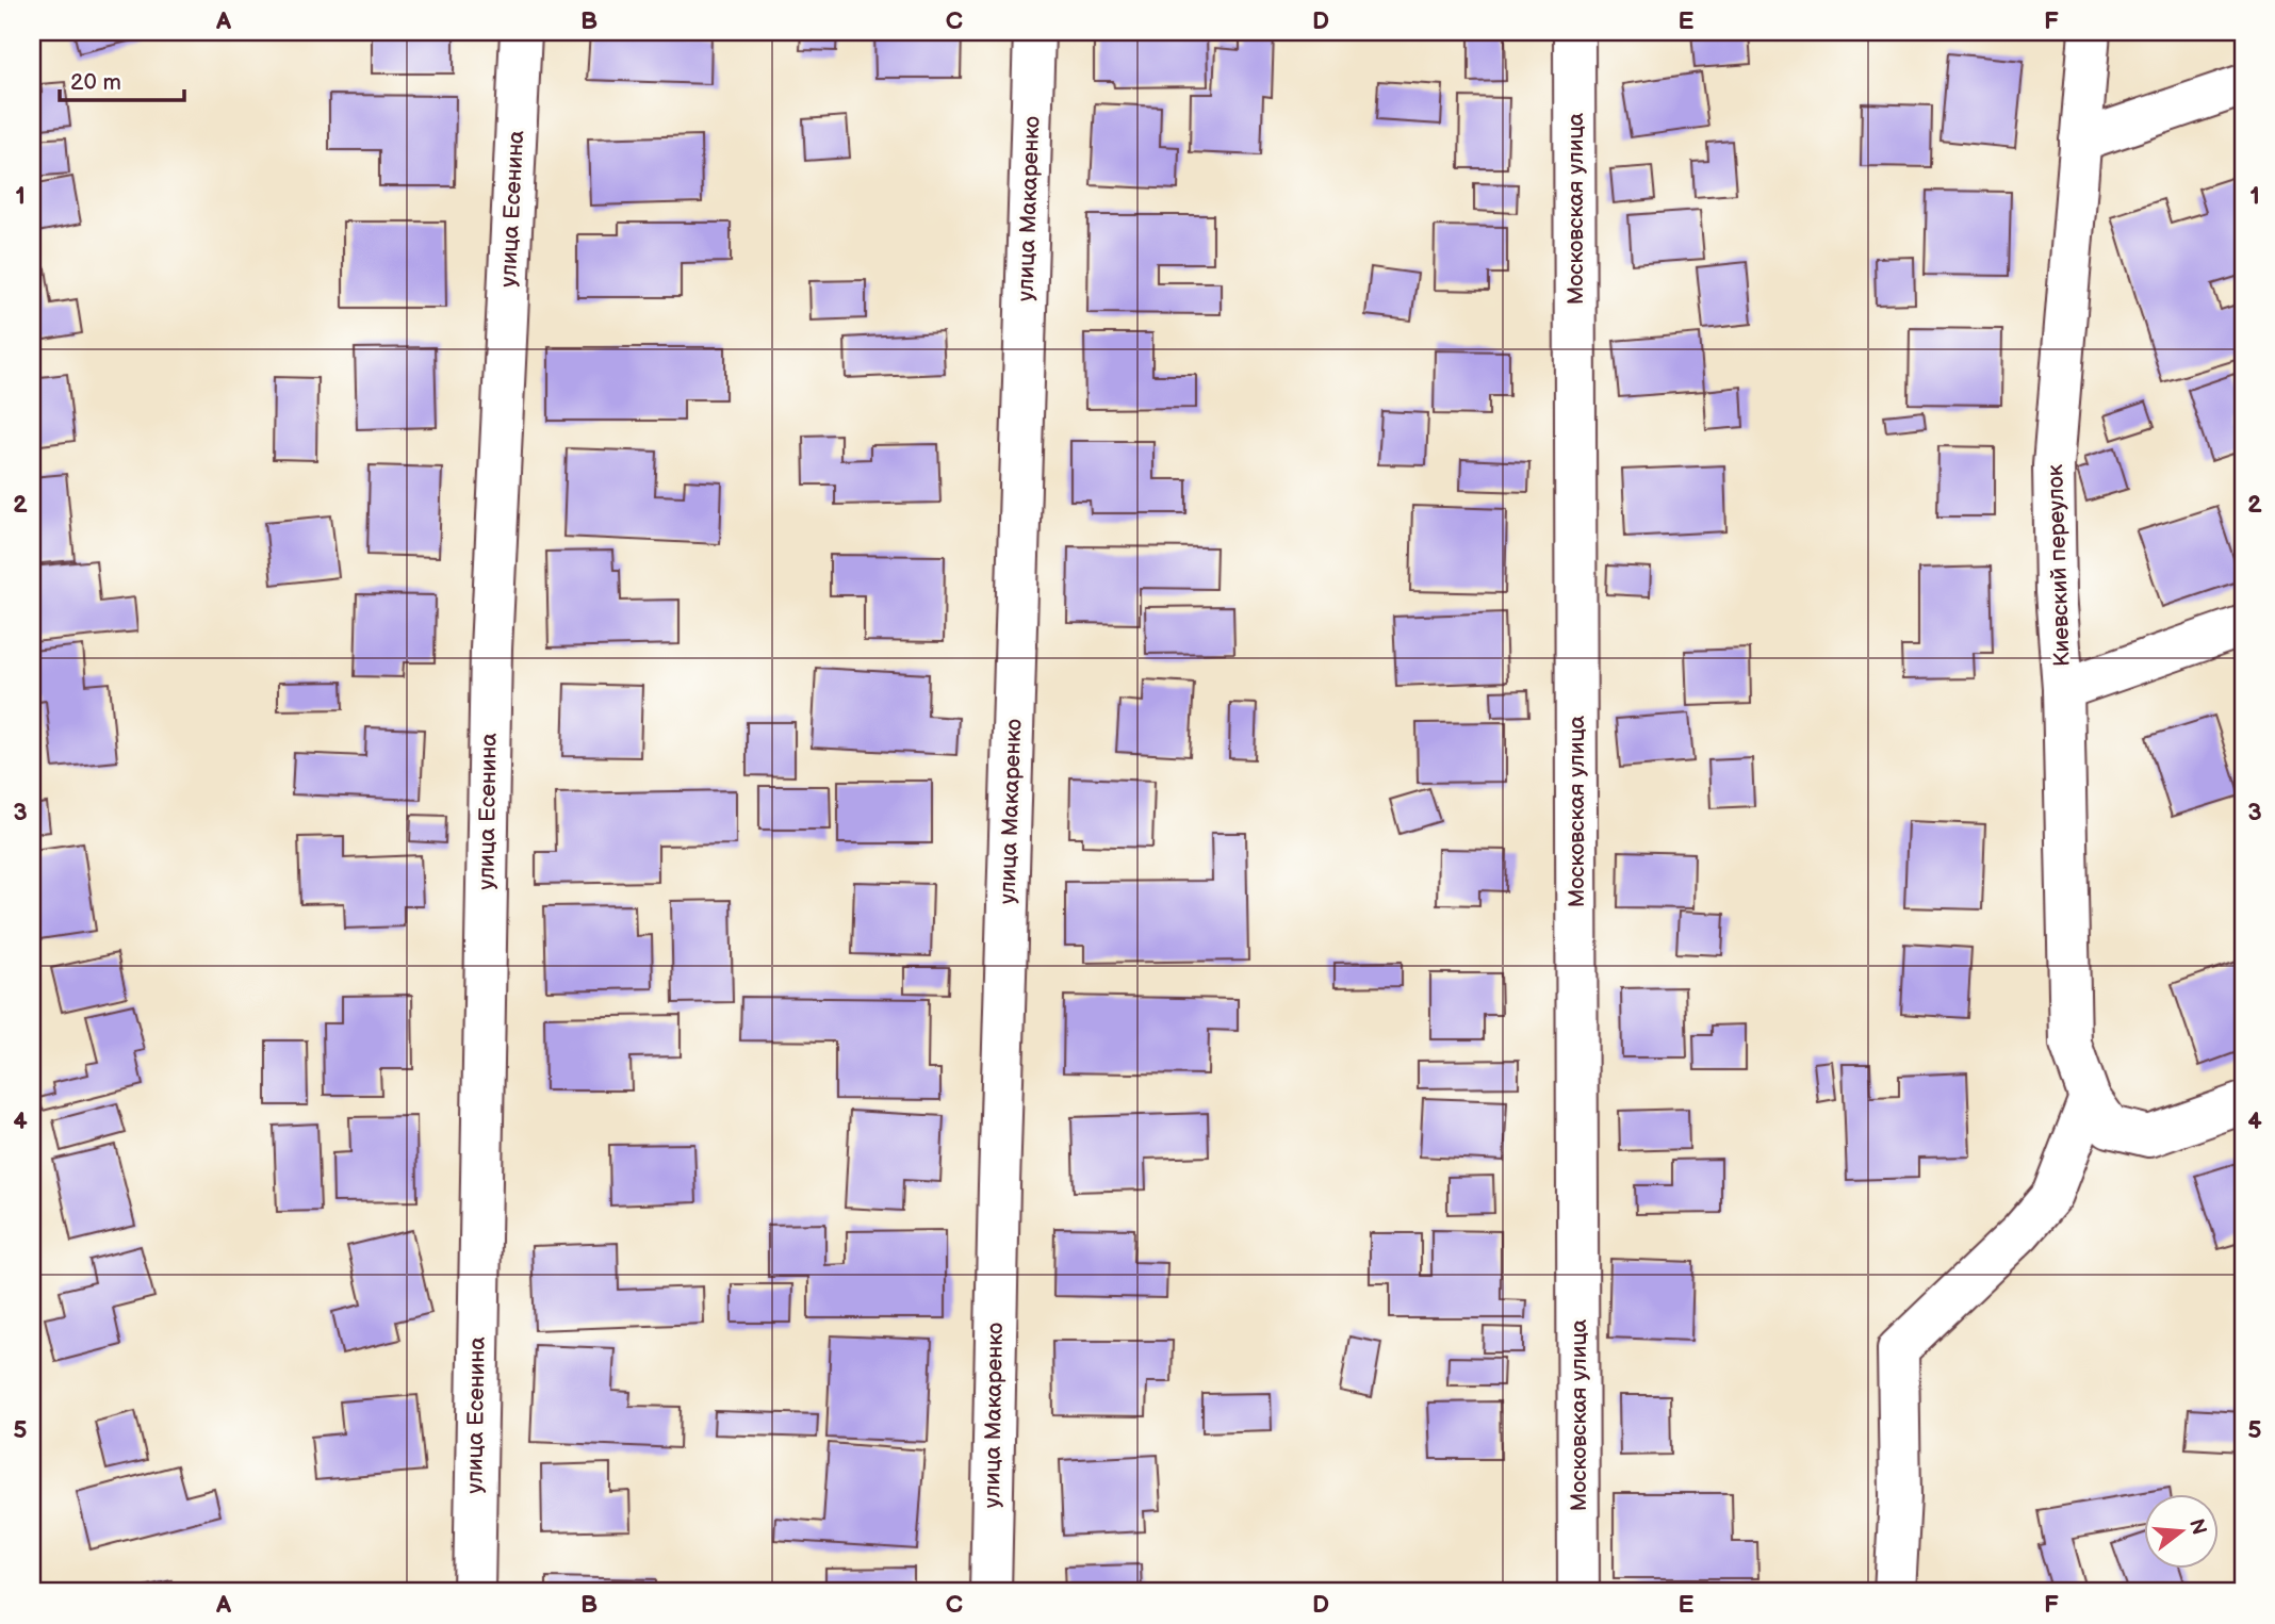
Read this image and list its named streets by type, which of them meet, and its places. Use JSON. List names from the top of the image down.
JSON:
{
  "streets": {
    "street": [
      "улица Есенина",
      "улица Макаренко",
      "Московская улица",
      "Киевский переулок"
    ]
  },
  "scale_bar": "20 m",
  "north": "right",
  "grid": {
    "columns": [
      "A",
      "B",
      "C",
      "D",
      "E",
      "F"
    ],
    "rows": [
      "1",
      "2",
      "3",
      "4",
      "5"
    ]
  }
}
